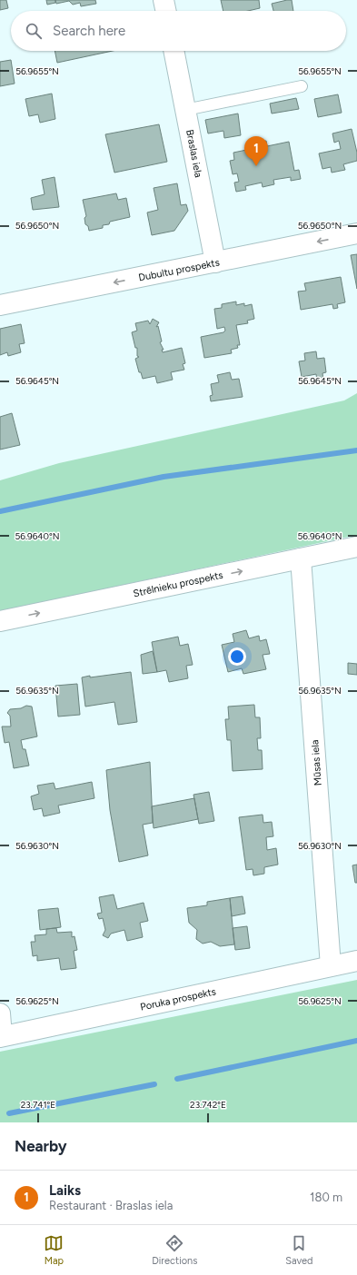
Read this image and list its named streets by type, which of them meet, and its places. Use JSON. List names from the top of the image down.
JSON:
{
  "streets": {
    "street": [
      "Braslas iela",
      "Dubultu prospekts",
      "Strēlnieku prospekts",
      "Mūsas iela",
      "Poruka prospekts"
    ]
  },
  "crossings": [
    ["Braslas iela", "Dubultu prospekts"],
    ["Strēlnieku prospekts", "Mūsas iela"],
    ["Mūsas iela", "Poruka prospekts"]
  ],
  "one_way": ["Dubultu prospekts", "Strēlnieku prospekts"],
  "page": {
    "search": "Search here",
    "pins": "1",
    "heading": "Nearby",
    "list": [
      {
        "mark": "1",
        "name": "Laiks",
        "note": "Restaurant · Braslas iela",
        "value": "180 m"
      }
    ],
    "nav": ["Map", "Directions", "Saved"]
  },
  "coordinates": [
    "56.9655°N",
    "56.9650°N",
    "56.9645°N",
    "56.9640°N",
    "56.9635°N",
    "56.9630°N",
    "56.9625°N",
    "23.741°E",
    "23.742°E"
  ]
}
